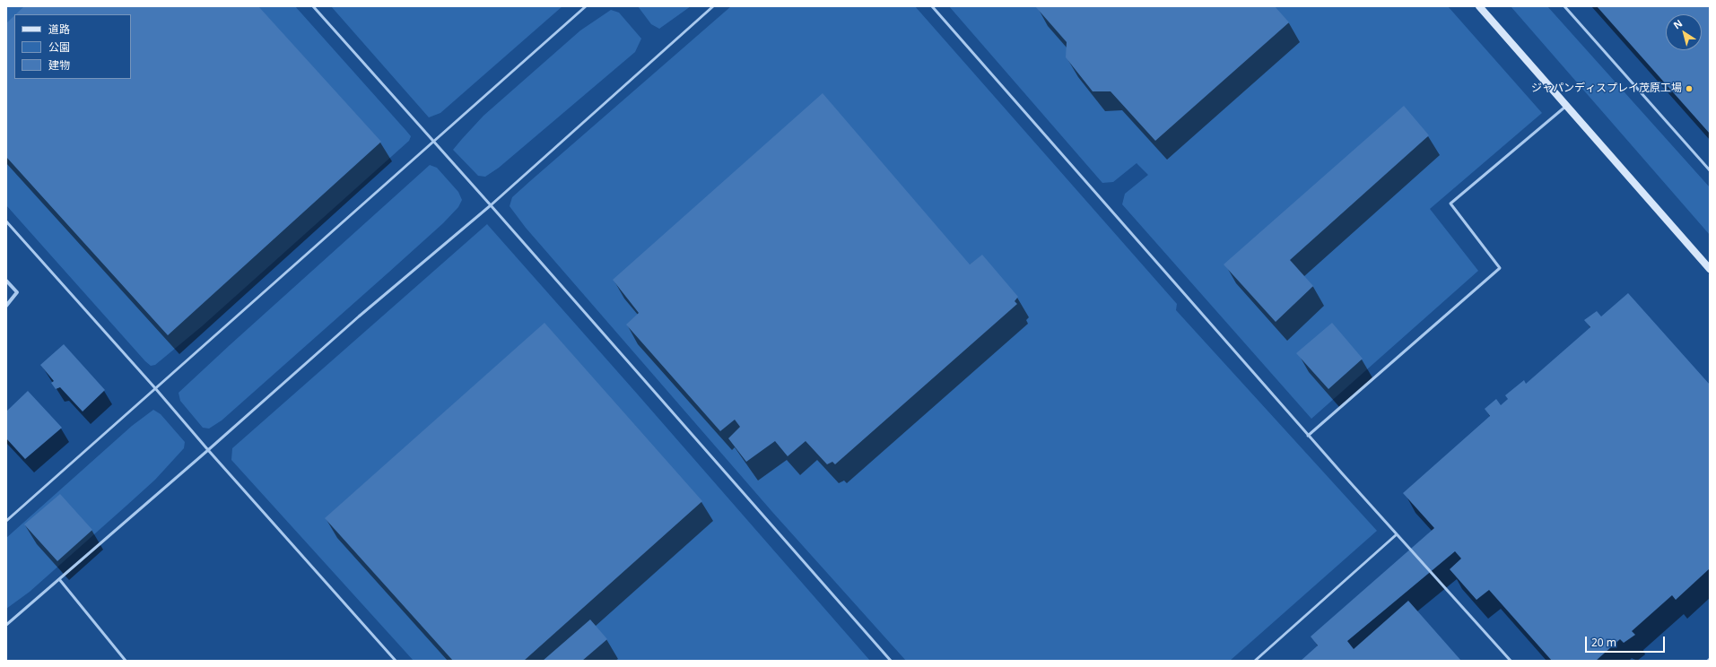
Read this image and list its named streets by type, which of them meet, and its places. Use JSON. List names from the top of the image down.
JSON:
{
  "places": ["ジャパンディスプレイ茂原工場"],
  "legend": ["道路", "公園", "建物"],
  "scale_bar": "20 m",
  "north": "top left"
}
